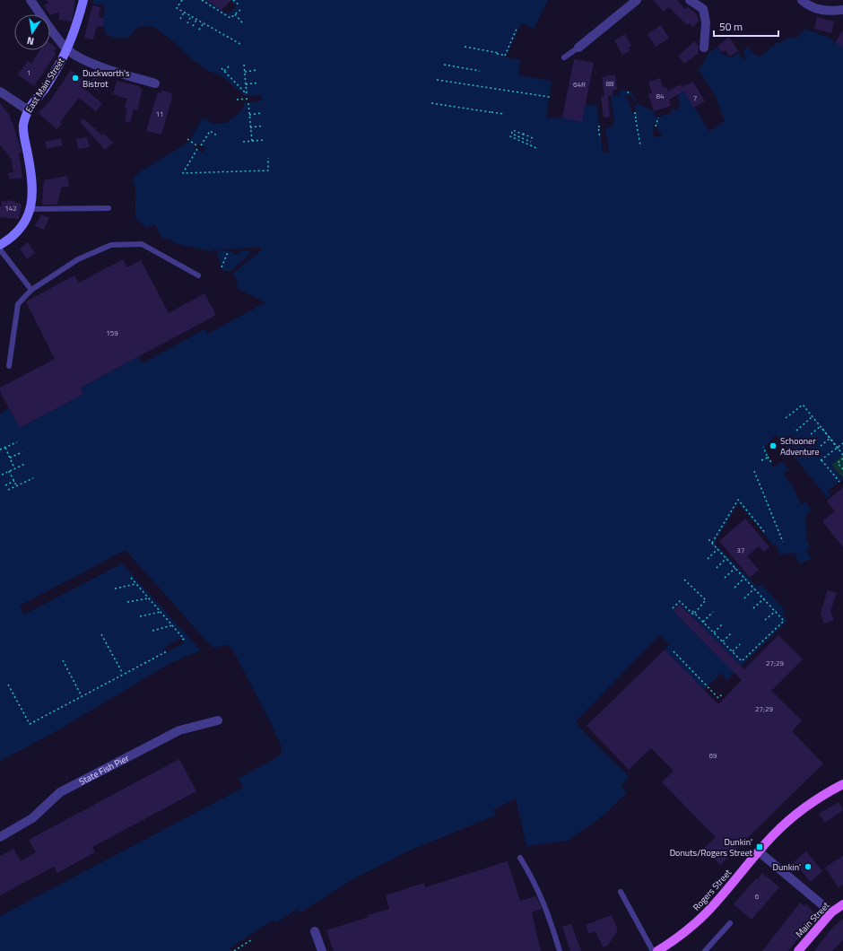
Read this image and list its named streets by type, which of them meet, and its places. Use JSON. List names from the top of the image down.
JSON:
{
  "streets": {
    "main road": ["East Main Street", "Rogers Street", "Main Street"],
    "street": ["State Fish Pier"]
  },
  "places": {
    "other": ["Duckworth's Bistrot", "Schooner Adventure", "Dunkin'"],
    "transit": ["Dunkin' Donuts/Rogers Street"]
  },
  "house_numbers": [
    "1",
    "88",
    "64R",
    "84",
    "7",
    "11",
    "142",
    "159",
    "37",
    "27;29",
    "27;29",
    "69",
    "6"
  ],
  "scale_bar": "50 m",
  "north": "bottom"
}
